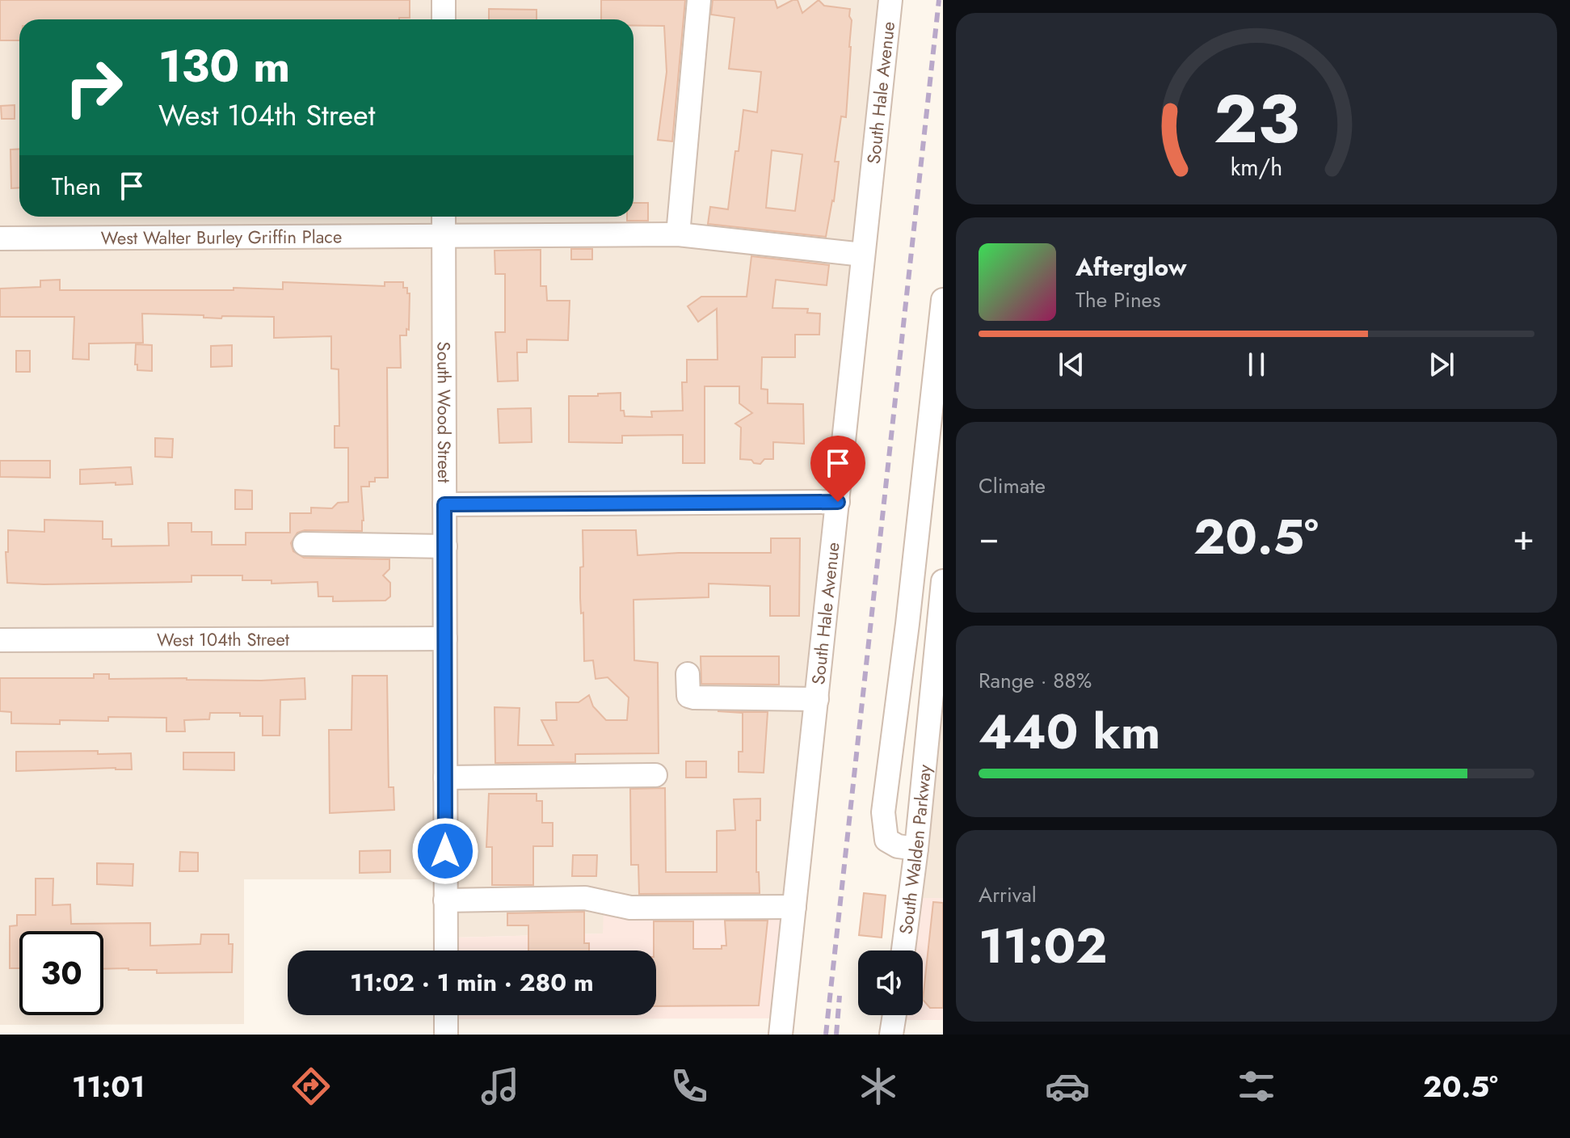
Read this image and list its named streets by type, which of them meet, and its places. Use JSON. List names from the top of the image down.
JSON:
{
  "streets": {
    "street": [
      "South Hale Avenue",
      "West Walter Burley Griffin Place",
      "South Wood Street",
      "West 104th Street",
      "South Walden Parkway"
    ]
  },
  "crossings": [
    ["South Hale Avenue", "West Walter Burley Griffin Place"],
    ["West Walter Burley Griffin Place", "South Wood Street"],
    ["South Wood Street", "West 104th Street"]
  ],
  "page": {
    "turn": ["130 m", "West 104th Street"],
    "then": "Then",
    "song": ["Afterglow", "The Pines"],
    "tile": [
      "Climate",
      ["Range · 88%", "440 km"],
      ["Arrival", "11:02"]
    ],
    "heat": ["−", "20.5°", "+"],
    "limit": "30",
    "trip": "11:02 · 1 min · 280 m",
    "tabs": ["11:01", "20.5°"],
    "gauge": ["23", "km/h"]
  }
}
